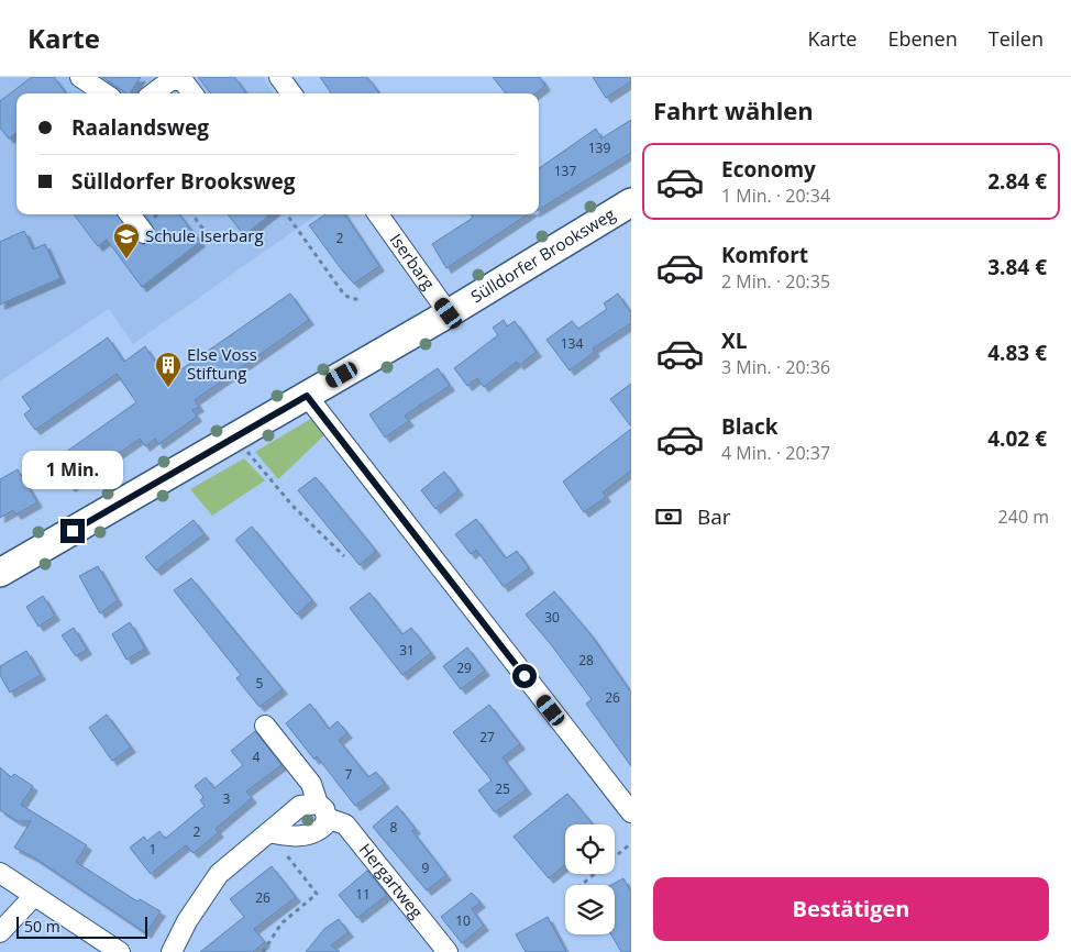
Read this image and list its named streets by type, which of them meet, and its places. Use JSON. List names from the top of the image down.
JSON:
{
  "streets": {
    "street": ["Sülldorfer Brooksweg", "Iserbarg", "Hergartweg"]
  },
  "crossings": [
    ["Sülldorfer Brooksweg", "Iserbarg"]
  ],
  "places": {
    "school or university": ["Schule Iserbarg"],
    "building": ["Else Voss Stiftung"]
  },
  "house_numbers": [
    "139",
    "137",
    "2",
    "134",
    "30",
    "31",
    "28",
    "29",
    "5",
    "26",
    "27",
    "4",
    "7",
    "25",
    "3",
    "8",
    "2",
    "1",
    "9",
    "11",
    "26",
    "10"
  ],
  "scale_bar": "50 m",
  "page": {
    "header": "Karte",
    "nav": ["Karte", "Ebenen", "Teilen"],
    "heading": "Fahrt wählen",
    "banner": ["Raalandsweg", "Sülldorfer Brooksweg"],
    "list": [
      {
        "name": "Economy",
        "note": "1 Min. · 20:34",
        "value": "2.84 €"
      },
      {
        "name": "Komfort",
        "note": "2 Min. · 20:35",
        "value": "3.84 €"
      },
      {
        "name": "XL",
        "note": "3 Min. · 20:36",
        "value": "4.83 €"
      },
      {
        "name": "Black",
        "note": "4 Min. · 20:37",
        "value": "4.02 €"
      }
    ],
    "bubble": "1 Min.",
    "pay": ["Bar", "240 m"],
    "buttons": "Bestätigen",
    "scale": "50 m"
  }
}
